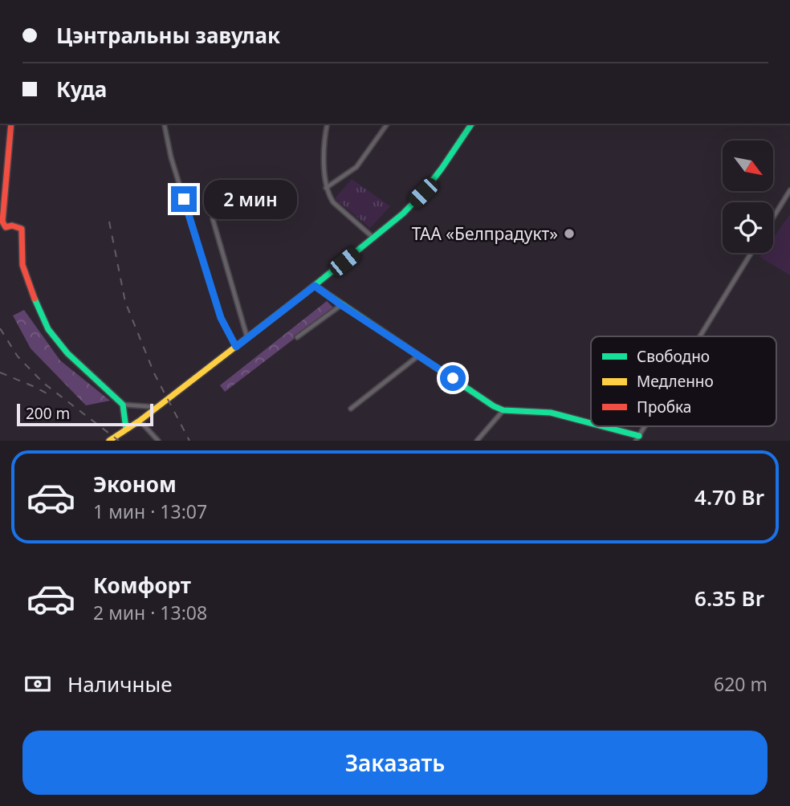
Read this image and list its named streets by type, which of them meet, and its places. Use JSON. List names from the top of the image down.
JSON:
{
  "places": ["ТАА «Белпрадукт»"],
  "legend": ["Свободно", "Медленно", "Пробка"],
  "scale_bar": "200 m",
  "north": "bottom right",
  "page": {
    "banner": ["Цэнтральны завулак", "Куда"],
    "bubble": "2 мин",
    "scale": "200 m",
    "list": [
      {
        "name": "Эконом",
        "note": "1 мин · 13:07",
        "value": "4.70 Br"
      },
      {
        "name": "Комфорт",
        "note": "2 мин · 13:08",
        "value": "6.35 Br"
      }
    ],
    "pay": ["Наличные", "620 m"],
    "buttons": "Заказать"
  }
}
